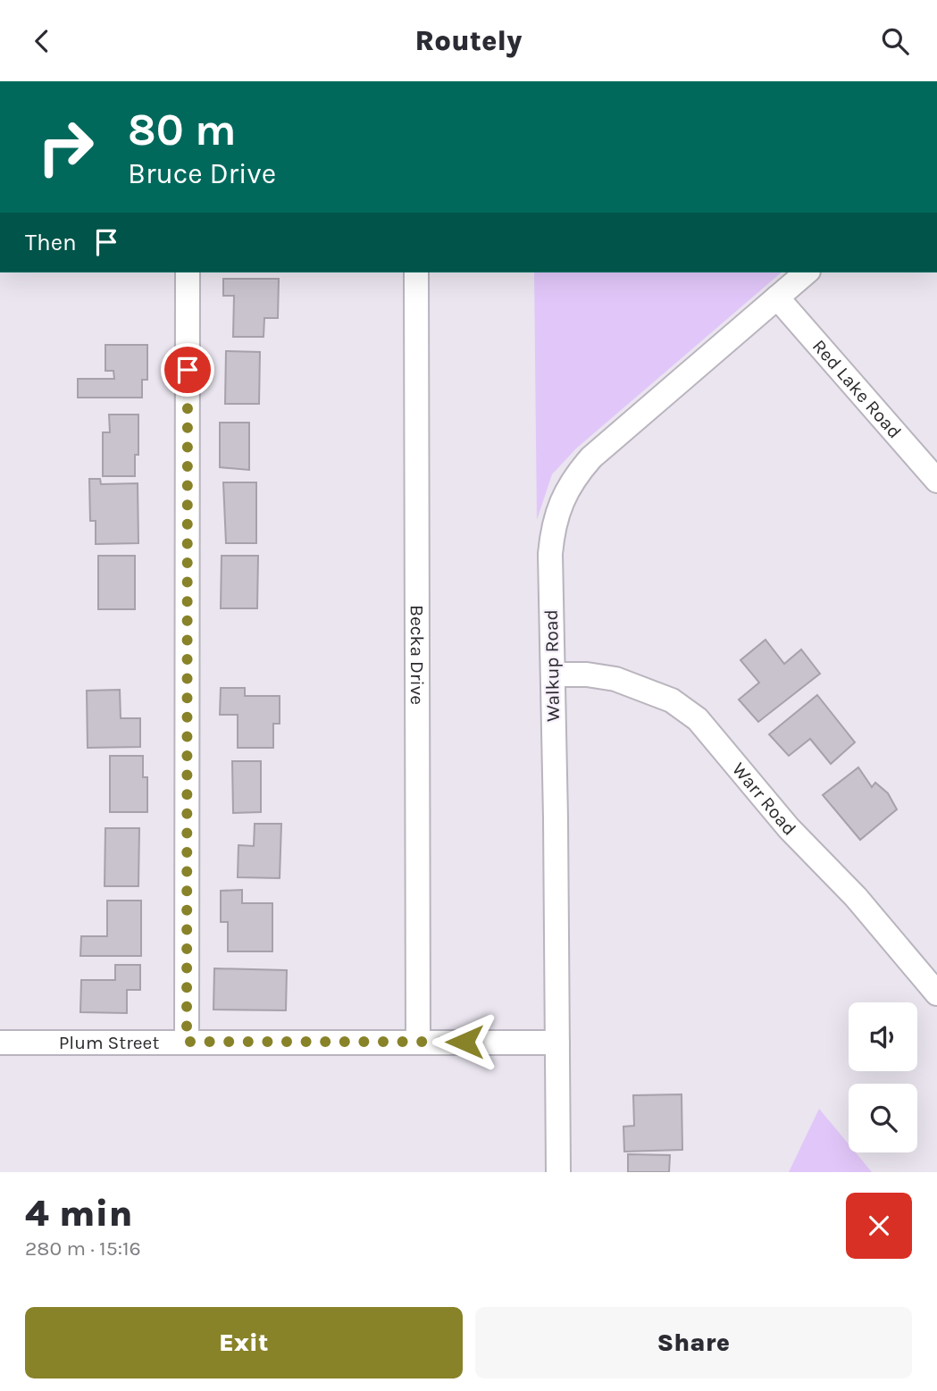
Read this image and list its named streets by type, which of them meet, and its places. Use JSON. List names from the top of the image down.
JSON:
{
  "streets": {
    "street": [
      "Red Lake Road",
      "Becka Drive",
      "Walkup Road",
      "Warr Road",
      "Plum Street"
    ]
  },
  "crossings": [
    ["Red Lake Road", "Walkup Road"],
    ["Becka Drive", "Plum Street"],
    ["Walkup Road", "Warr Road"],
    ["Walkup Road", "Plum Street"]
  ],
  "page": {
    "header": "Routely",
    "turn": ["80 m", "Bruce Drive"],
    "then": "Then",
    "heading": ["4 min", "280 m · 15:16"],
    "buttons": ["Exit", "Share"]
  }
}
